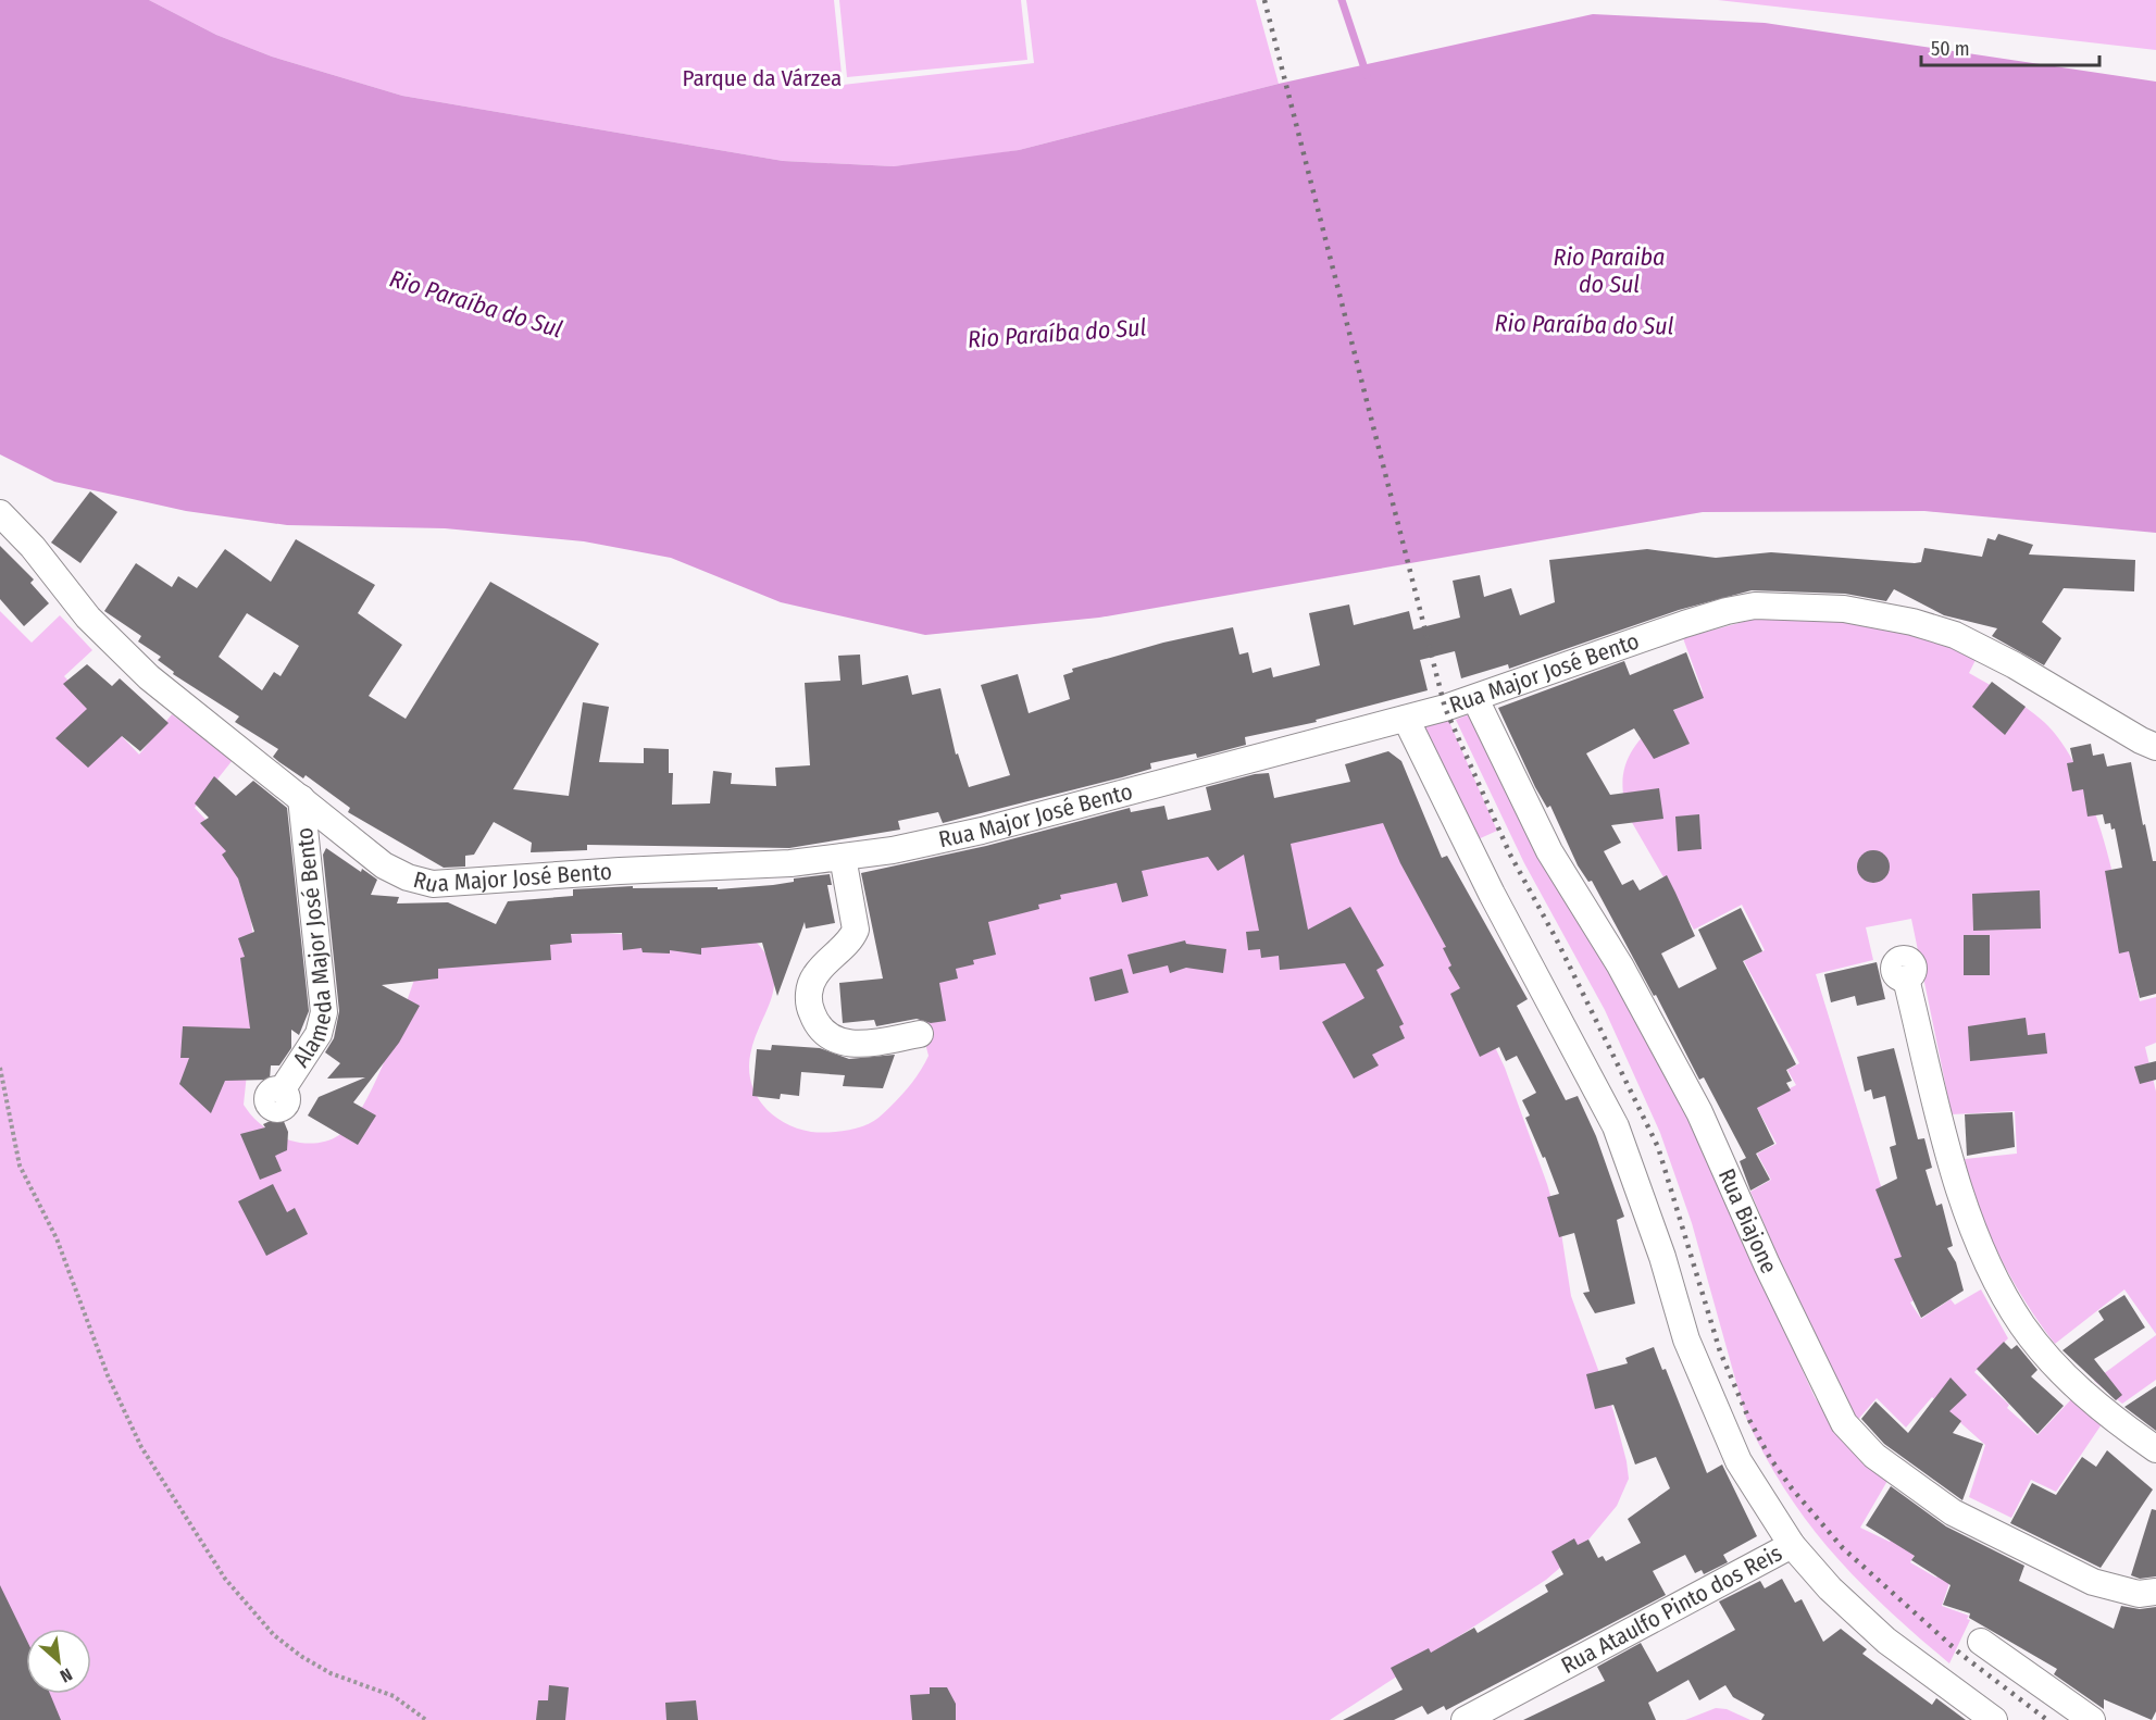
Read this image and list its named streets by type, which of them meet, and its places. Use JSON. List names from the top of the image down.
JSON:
{
  "streets": {
    "street": [
      "Rua Major José Bento",
      "Alameda Major José Bento",
      "Rua Biajone",
      "Rua Ataulfo Pinto dos Reis"
    ]
  },
  "crossings": [
    ["Rua Major José Bento", "Alameda Major José Bento"],
    ["Rua Major José Bento", "Rua Biajone"],
    ["Rua Major José Bento", "Rua Ataulfo Pinto dos Reis"]
  ],
  "water": ["Rio Paraiba do Sul", "Rio Paraíba do Sul"],
  "parks": ["Parque da Várzea"],
  "scale_bar": "50 m",
  "north": "bottom right"
}
